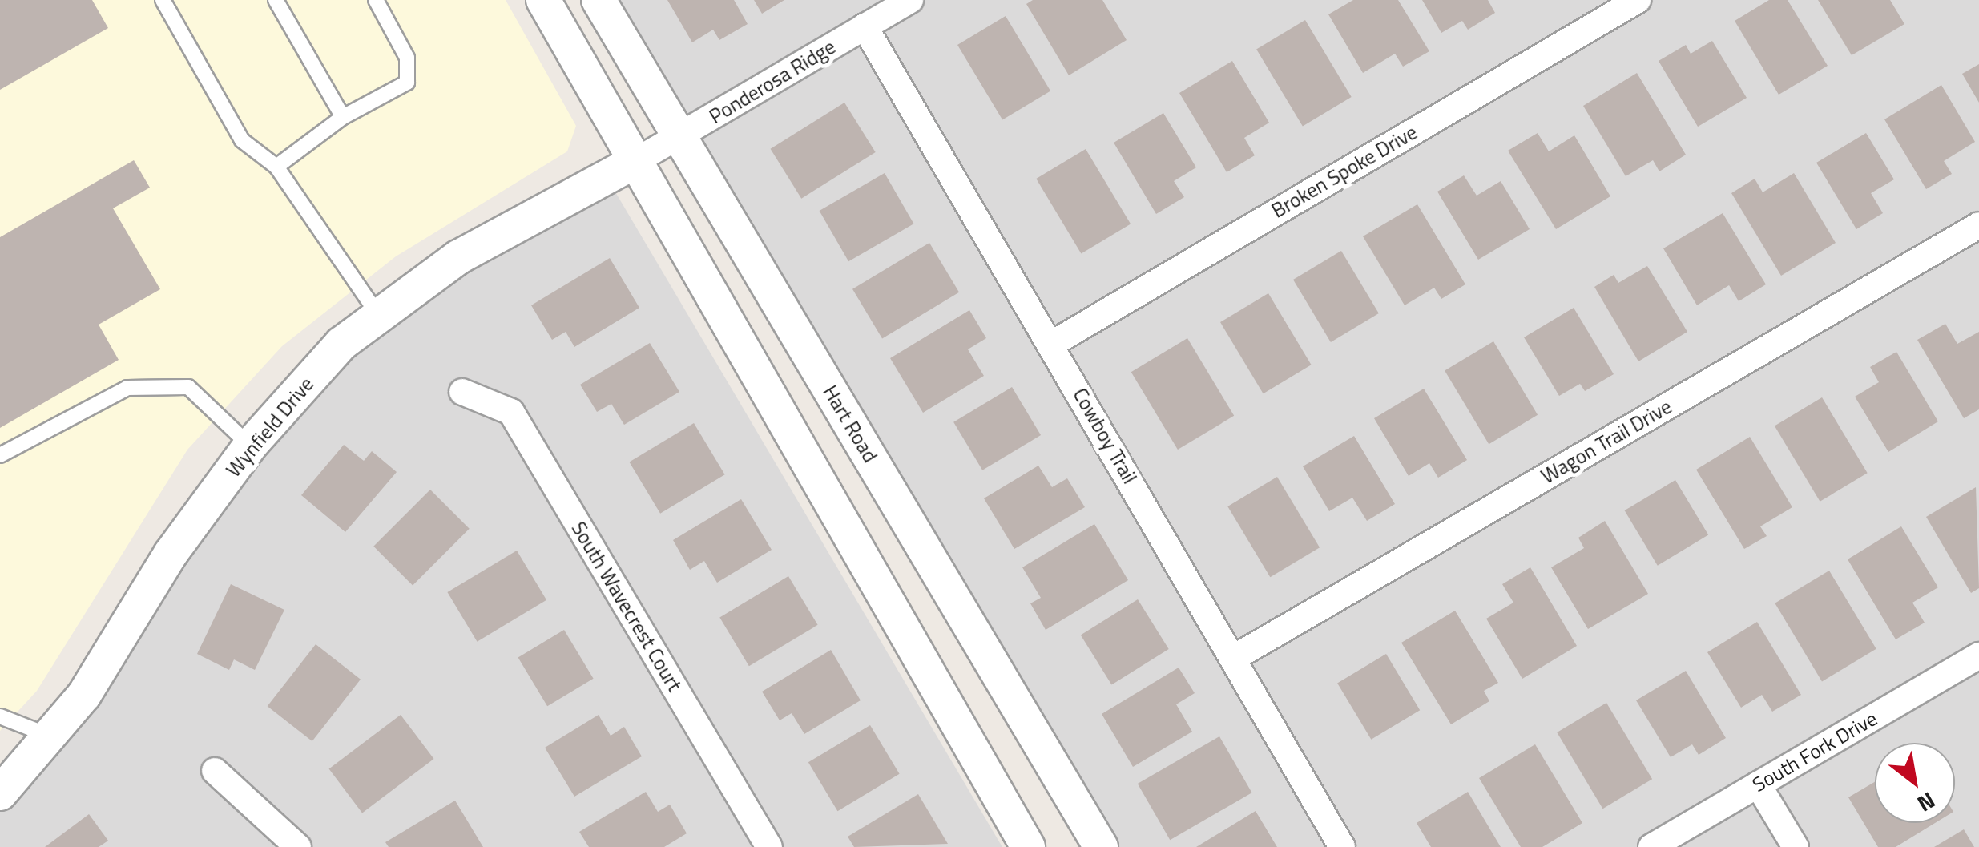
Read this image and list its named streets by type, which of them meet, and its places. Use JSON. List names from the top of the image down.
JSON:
{
  "streets": {
    "street": [
      "Ponderosa Ridge",
      "Broken Spoke Drive",
      "Hart Road",
      "Wynfield Drive",
      "Cowboy Trail",
      "Wagon Trail Drive",
      "South Wavecrest Court",
      "South Fork Drive"
    ]
  },
  "crossings": [
    ["Ponderosa Ridge", "Hart Road"],
    ["Ponderosa Ridge", "Wynfield Drive"],
    ["Ponderosa Ridge", "Cowboy Trail"],
    ["Broken Spoke Drive", "Cowboy Trail"],
    ["Cowboy Trail", "Wagon Trail Drive"]
  ],
  "north": "bottom right"
}
